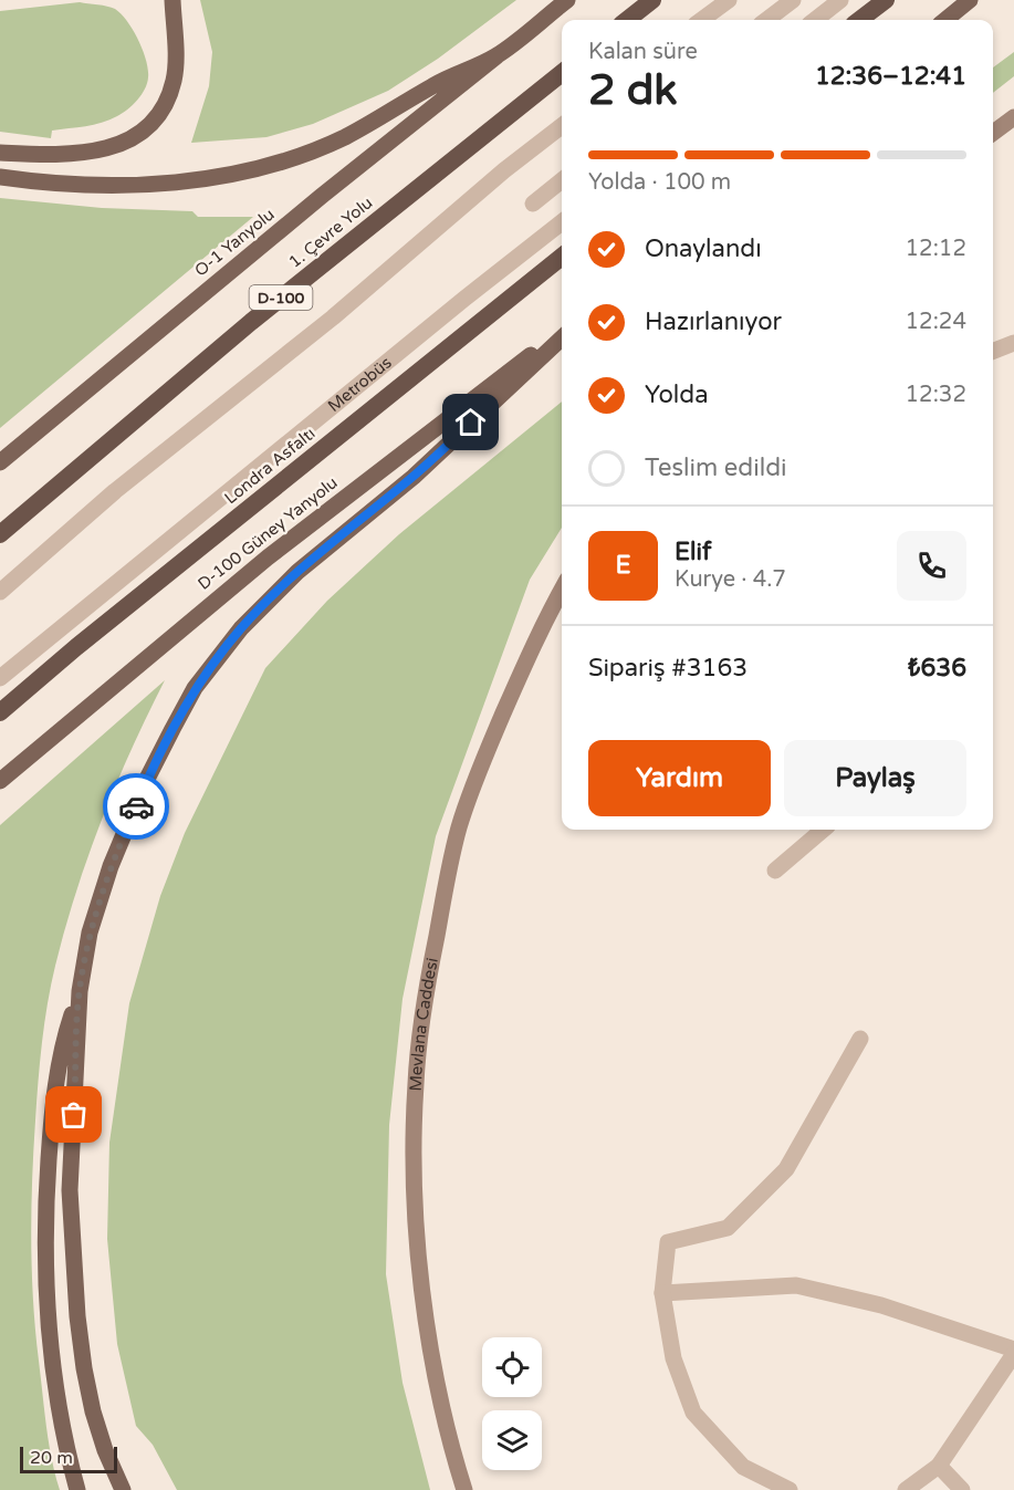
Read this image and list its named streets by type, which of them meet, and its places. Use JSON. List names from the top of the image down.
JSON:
{
  "streets": {
    "highway": ["1. Çevre Yolu", "D-100", "Londra Asfaltı"],
    "main road": ["O-1 Yanyolu", "D-100 Güney Yanyolu", "Mevlana Caddesi"],
    "lane": ["Metrobüs"]
  },
  "scale_bar": "20 m",
  "page": {
    "heading": ["2 dk", "Kalan süre", "12:36–12:41"],
    "panel": [
      "Elif",
      "Kurye · 4.7",
      "Sipariş #3163",
      "₺636"
    ],
    "bar": "Yolda · 100 m",
    "list": [
      ["Onaylandı", "12:12"],
      ["Hazırlanıyor", "12:24"],
      ["Yolda", "12:32"],
      "Teslim edildi"
    ],
    "round": "E",
    "buttons": ["Yardım", "Paylaş"],
    "scale": "20 m"
  }
}
